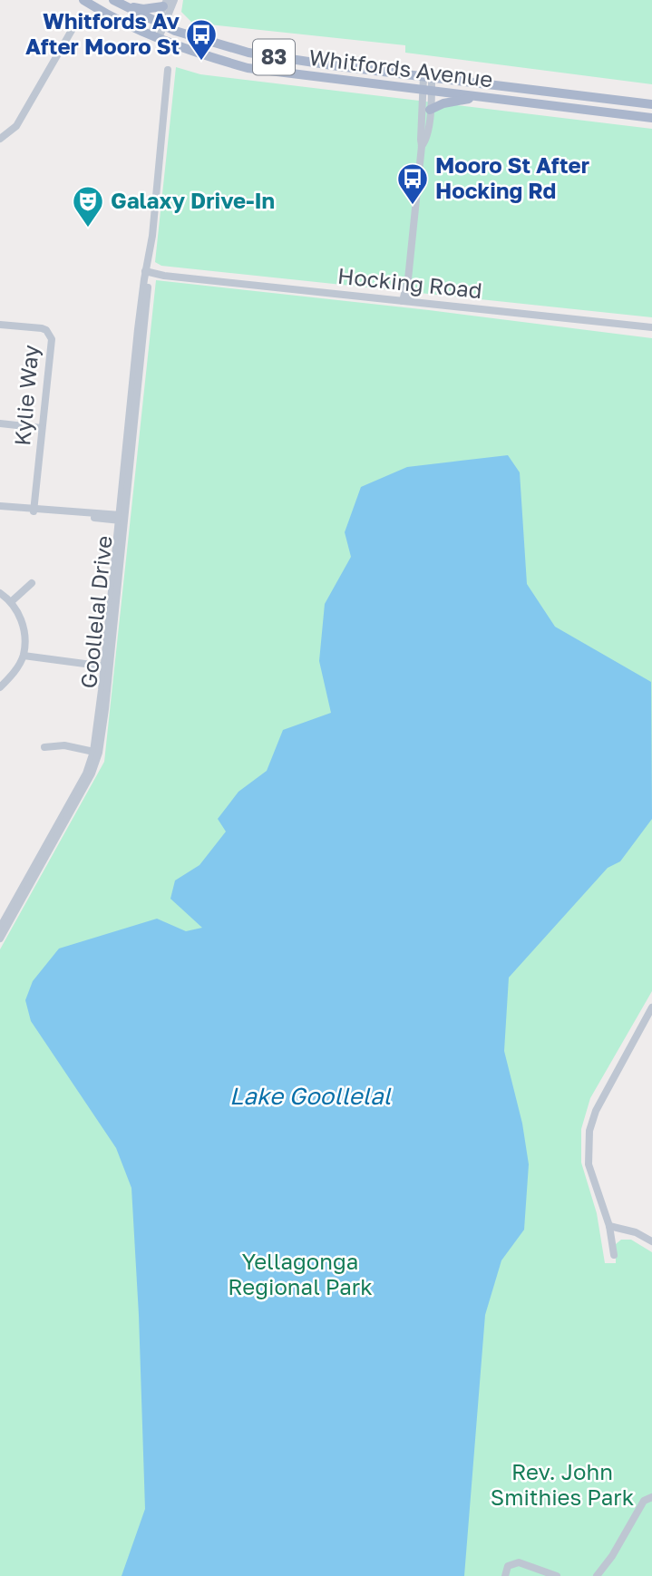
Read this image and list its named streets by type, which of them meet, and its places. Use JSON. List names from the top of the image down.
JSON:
{
  "streets": {
    "main road": ["83", "Whitfords Avenue"],
    "street": ["Hocking Road", "Kylie Way", "Goollelal Drive"]
  },
  "crossings": [
    ["Hocking Road", "Goollelal Drive"]
  ],
  "water": ["Lake Goollelal"],
  "parks": ["Yellagonga Regional Park", "Rev. John Smithies Park"],
  "places": {
    "bus stop": ["Whitfords Av After Mooro St", "Mooro St After Hocking Rd"],
    "theatre": ["Galaxy Drive-In"]
  }
}
